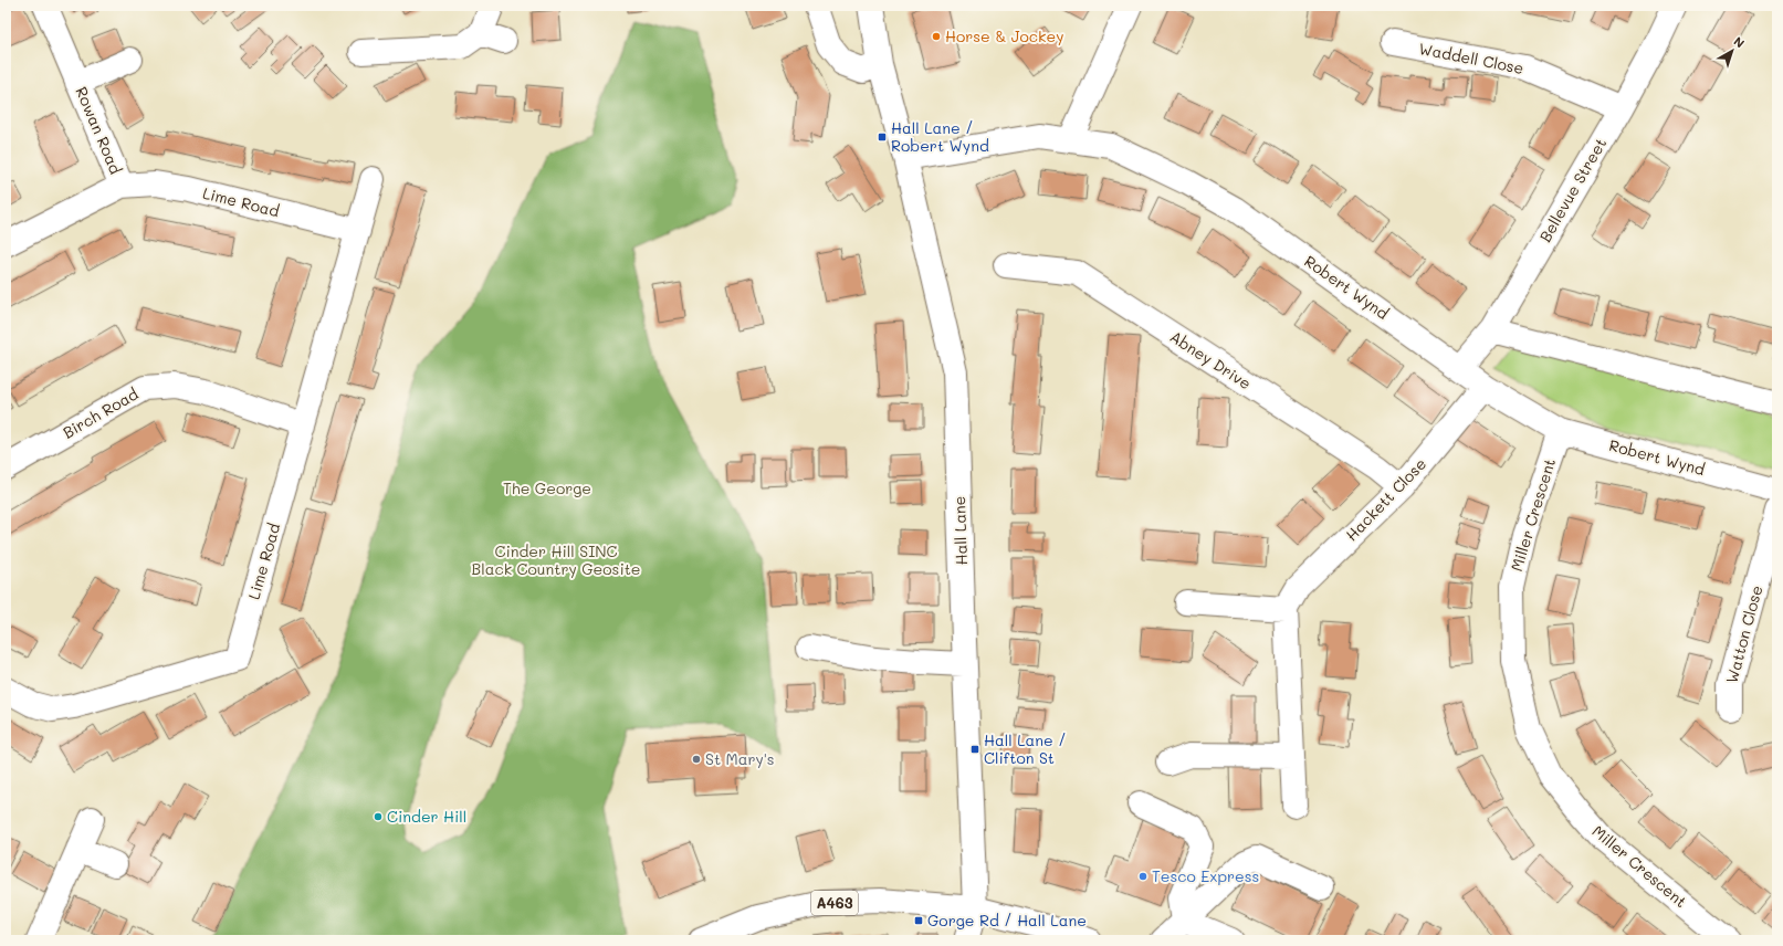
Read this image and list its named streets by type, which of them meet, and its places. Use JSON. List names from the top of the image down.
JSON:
{
  "streets": {
    "street": [
      "Waddell Close",
      "Rowan Road",
      "Bellevue Street",
      "Lime Road",
      "Robert Wynd",
      "Abney Drive",
      "Birch Road",
      "Hackett Close",
      "Miller Crescent",
      "Hall Lane",
      "Watton Close",
      "A463"
    ]
  },
  "crossings": [
    ["Waddell Close", "Bellevue Street"],
    ["Rowan Road", "Lime Road"],
    ["Bellevue Street", "Robert Wynd"],
    ["Lime Road", "Birch Road"],
    ["Robert Wynd", "Hackett Close"],
    ["Robert Wynd", "Miller Crescent"],
    ["Robert Wynd", "Hall Lane"],
    ["Abney Drive", "Hackett Close"],
    ["Hall Lane", "A463"]
  ],
  "parks": ["The George", "Cinder Hill SINC Black Country Geosite"],
  "places": {
    "other": [
      "Horse & Jockey",
      "St Mary's",
      "Cinder Hill",
      "Tesco Express"
    ],
    "transit": ["Hall Lane / Robert Wynd", "Hall Lane / Clifton St", "Gorge Rd / Hall Lane"]
  },
  "north": "top right"
}
